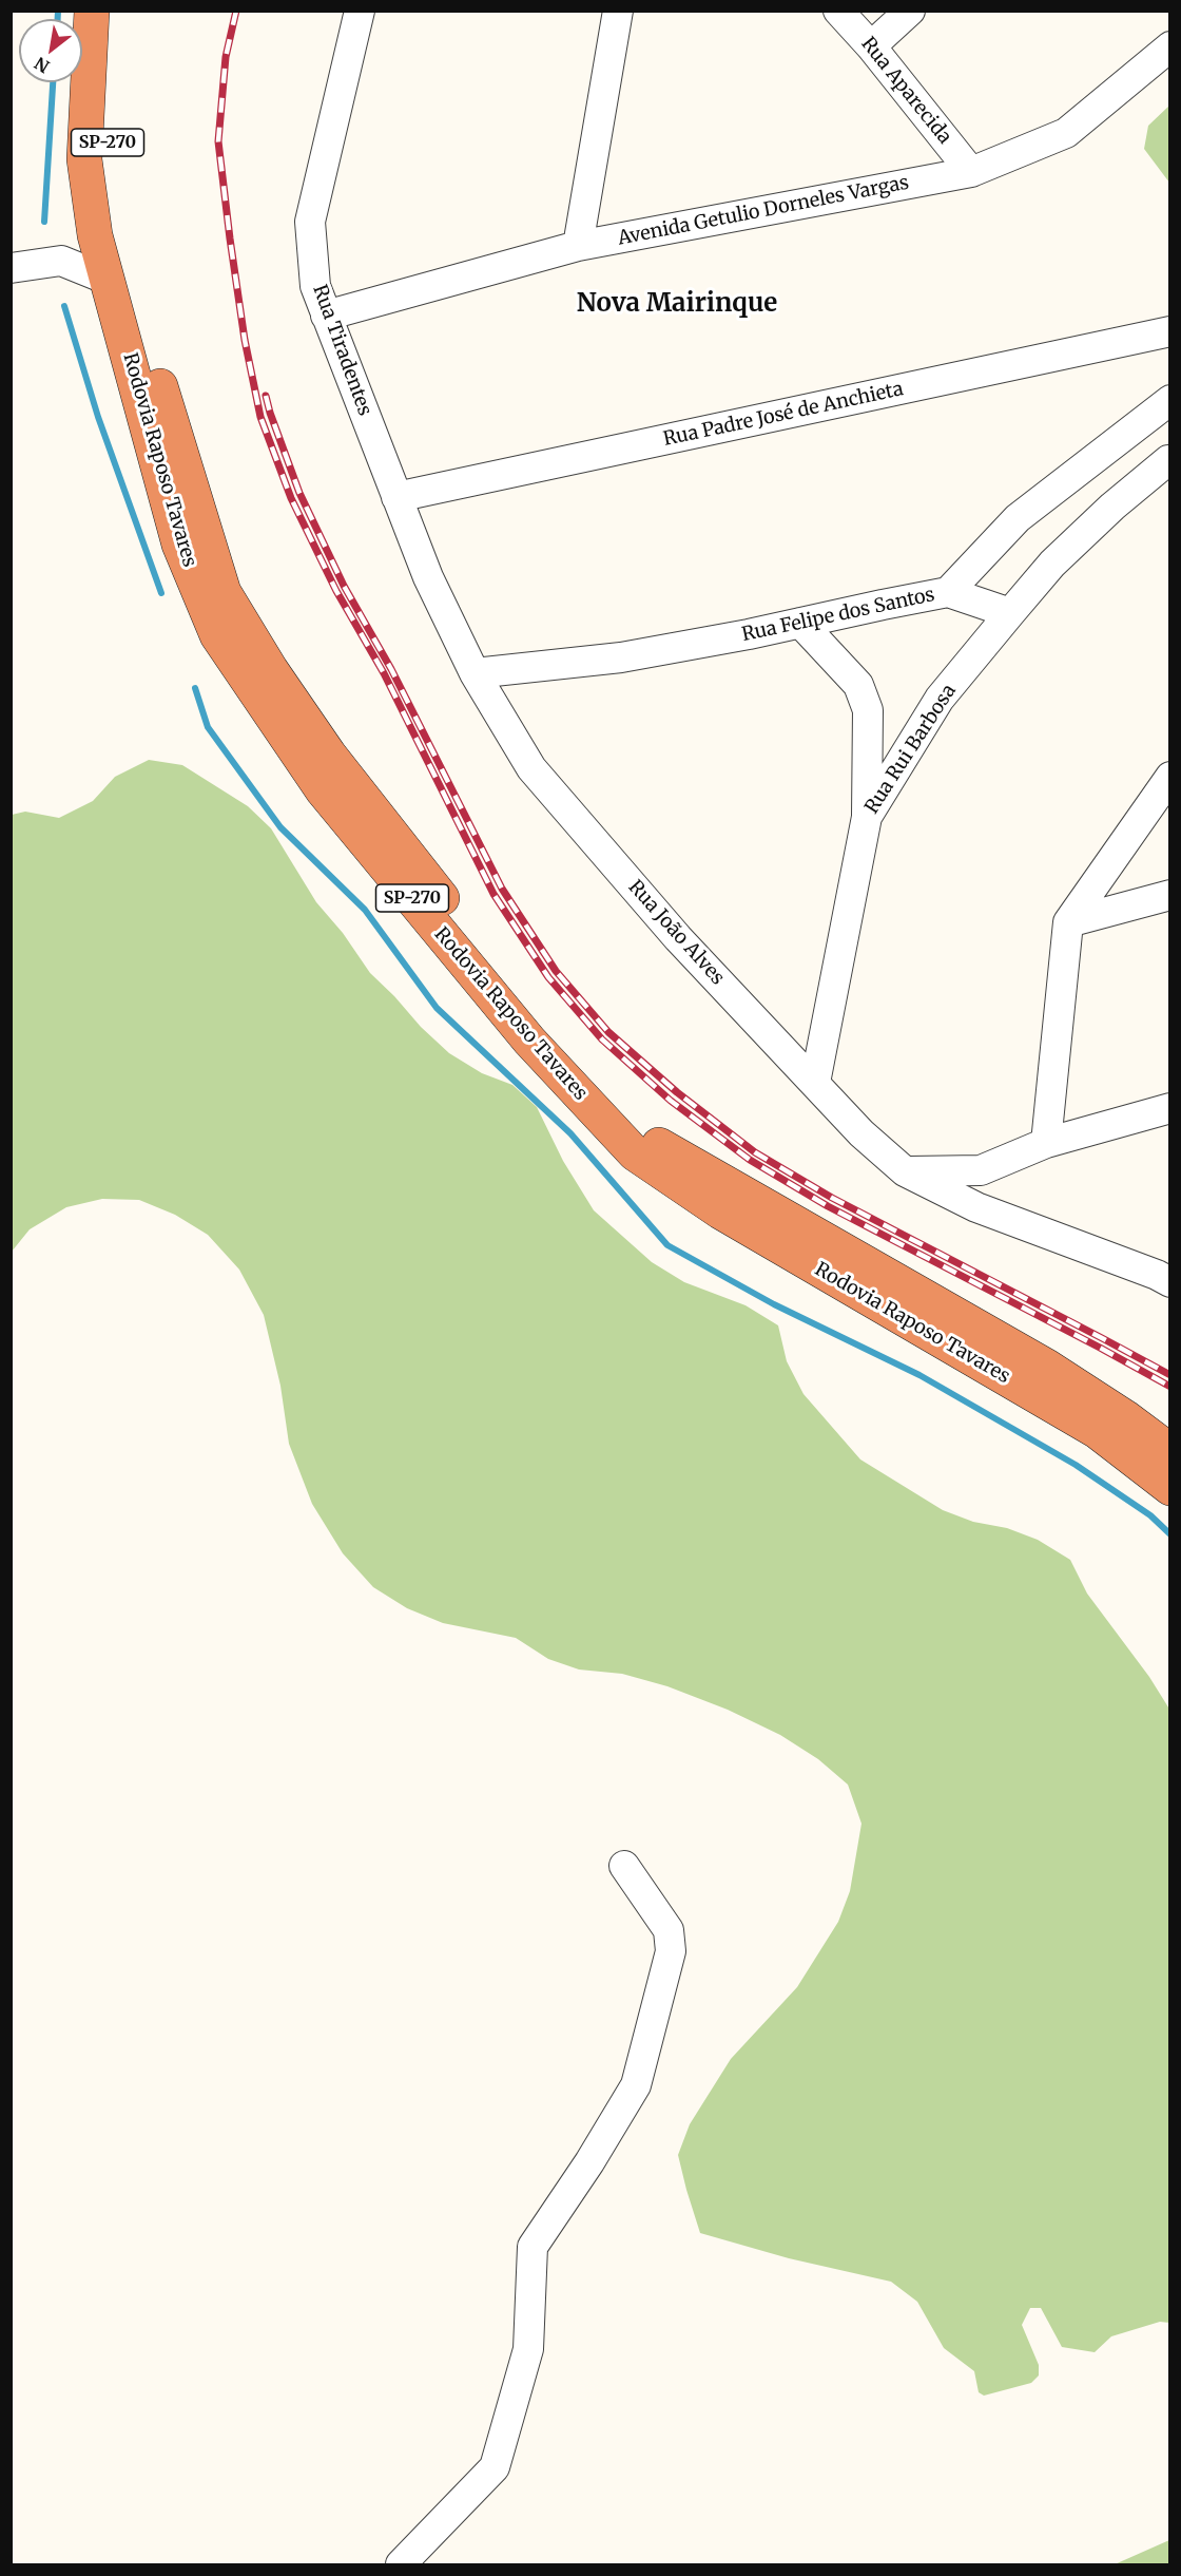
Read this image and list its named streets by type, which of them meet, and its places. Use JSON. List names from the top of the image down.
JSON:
{
  "streets": {
    "highway": ["SP-270", "Rodovia Raposo Tavares"],
    "street": [
      "Rua Aparecida",
      "Avenida Getulio Dorneles Vargas",
      "Rua Tiradentes",
      "Rua Padre José de Anchieta",
      "Rua Felipe dos Santos",
      "Rua Rui Barbosa",
      "Rua João Alves"
    ]
  },
  "crossings": [
    ["Rua Aparecida", "Avenida Getulio Dorneles Vargas"],
    ["Avenida Getulio Dorneles Vargas", "Rua Tiradentes"],
    ["Rua Tiradentes", "Rua Padre José de Anchieta"],
    ["Rua Tiradentes", "Rua Felipe dos Santos"],
    ["Rua Tiradentes", "Rua João Alves"],
    ["Rua Felipe dos Santos", "Rua João Alves"],
    ["Rua Rui Barbosa", "Rua João Alves"]
  ],
  "districts": ["Nova Mairinque"],
  "north": "bottom left"
}
